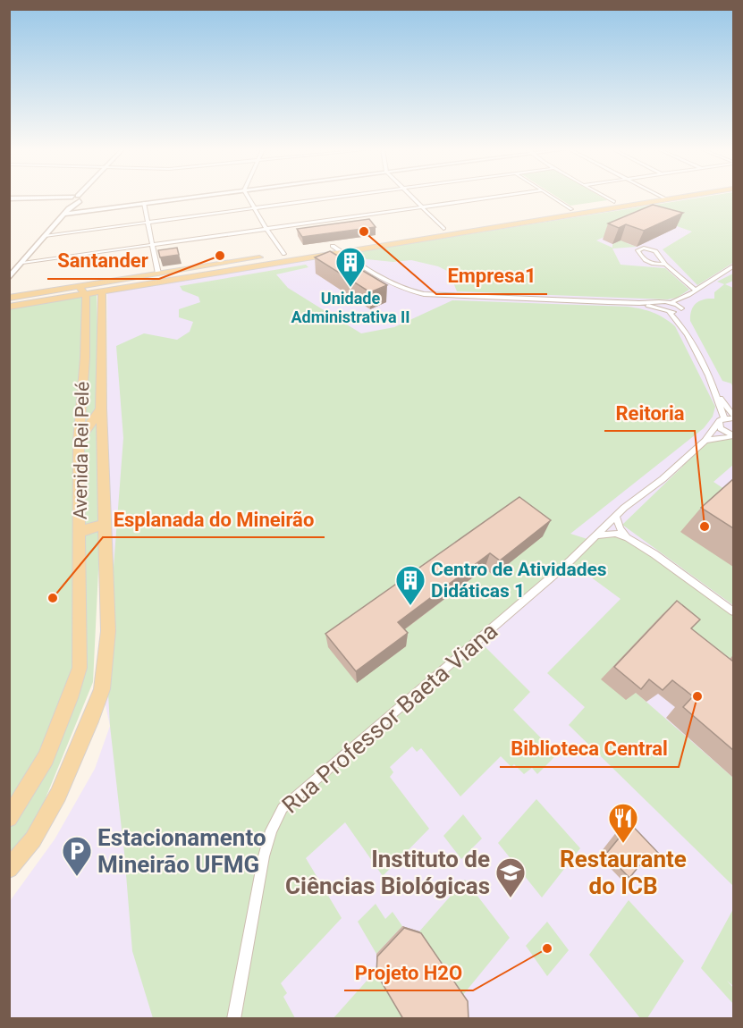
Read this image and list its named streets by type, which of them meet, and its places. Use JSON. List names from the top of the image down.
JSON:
{
  "streets": {
    "main road": ["Avenida Rei Pelé"],
    "street": ["Rua Professor Baeta Viana"]
  },
  "places": {
    "other": [
      "Empresa1",
      "Santander",
      "Reitoria",
      "Esplanada do Mineirão",
      "Biblioteca Central",
      "Projeto H2O"
    ],
    "building": ["Unidade Administrativa II", "Centro de Atividades Didáticas 1"],
    "restaurant": ["Restaurante do ICB"],
    "parking": ["Estacionamento Mineirão UFMG"],
    "school or university": ["Instituto de Ciências Biológicas"]
  }
}
